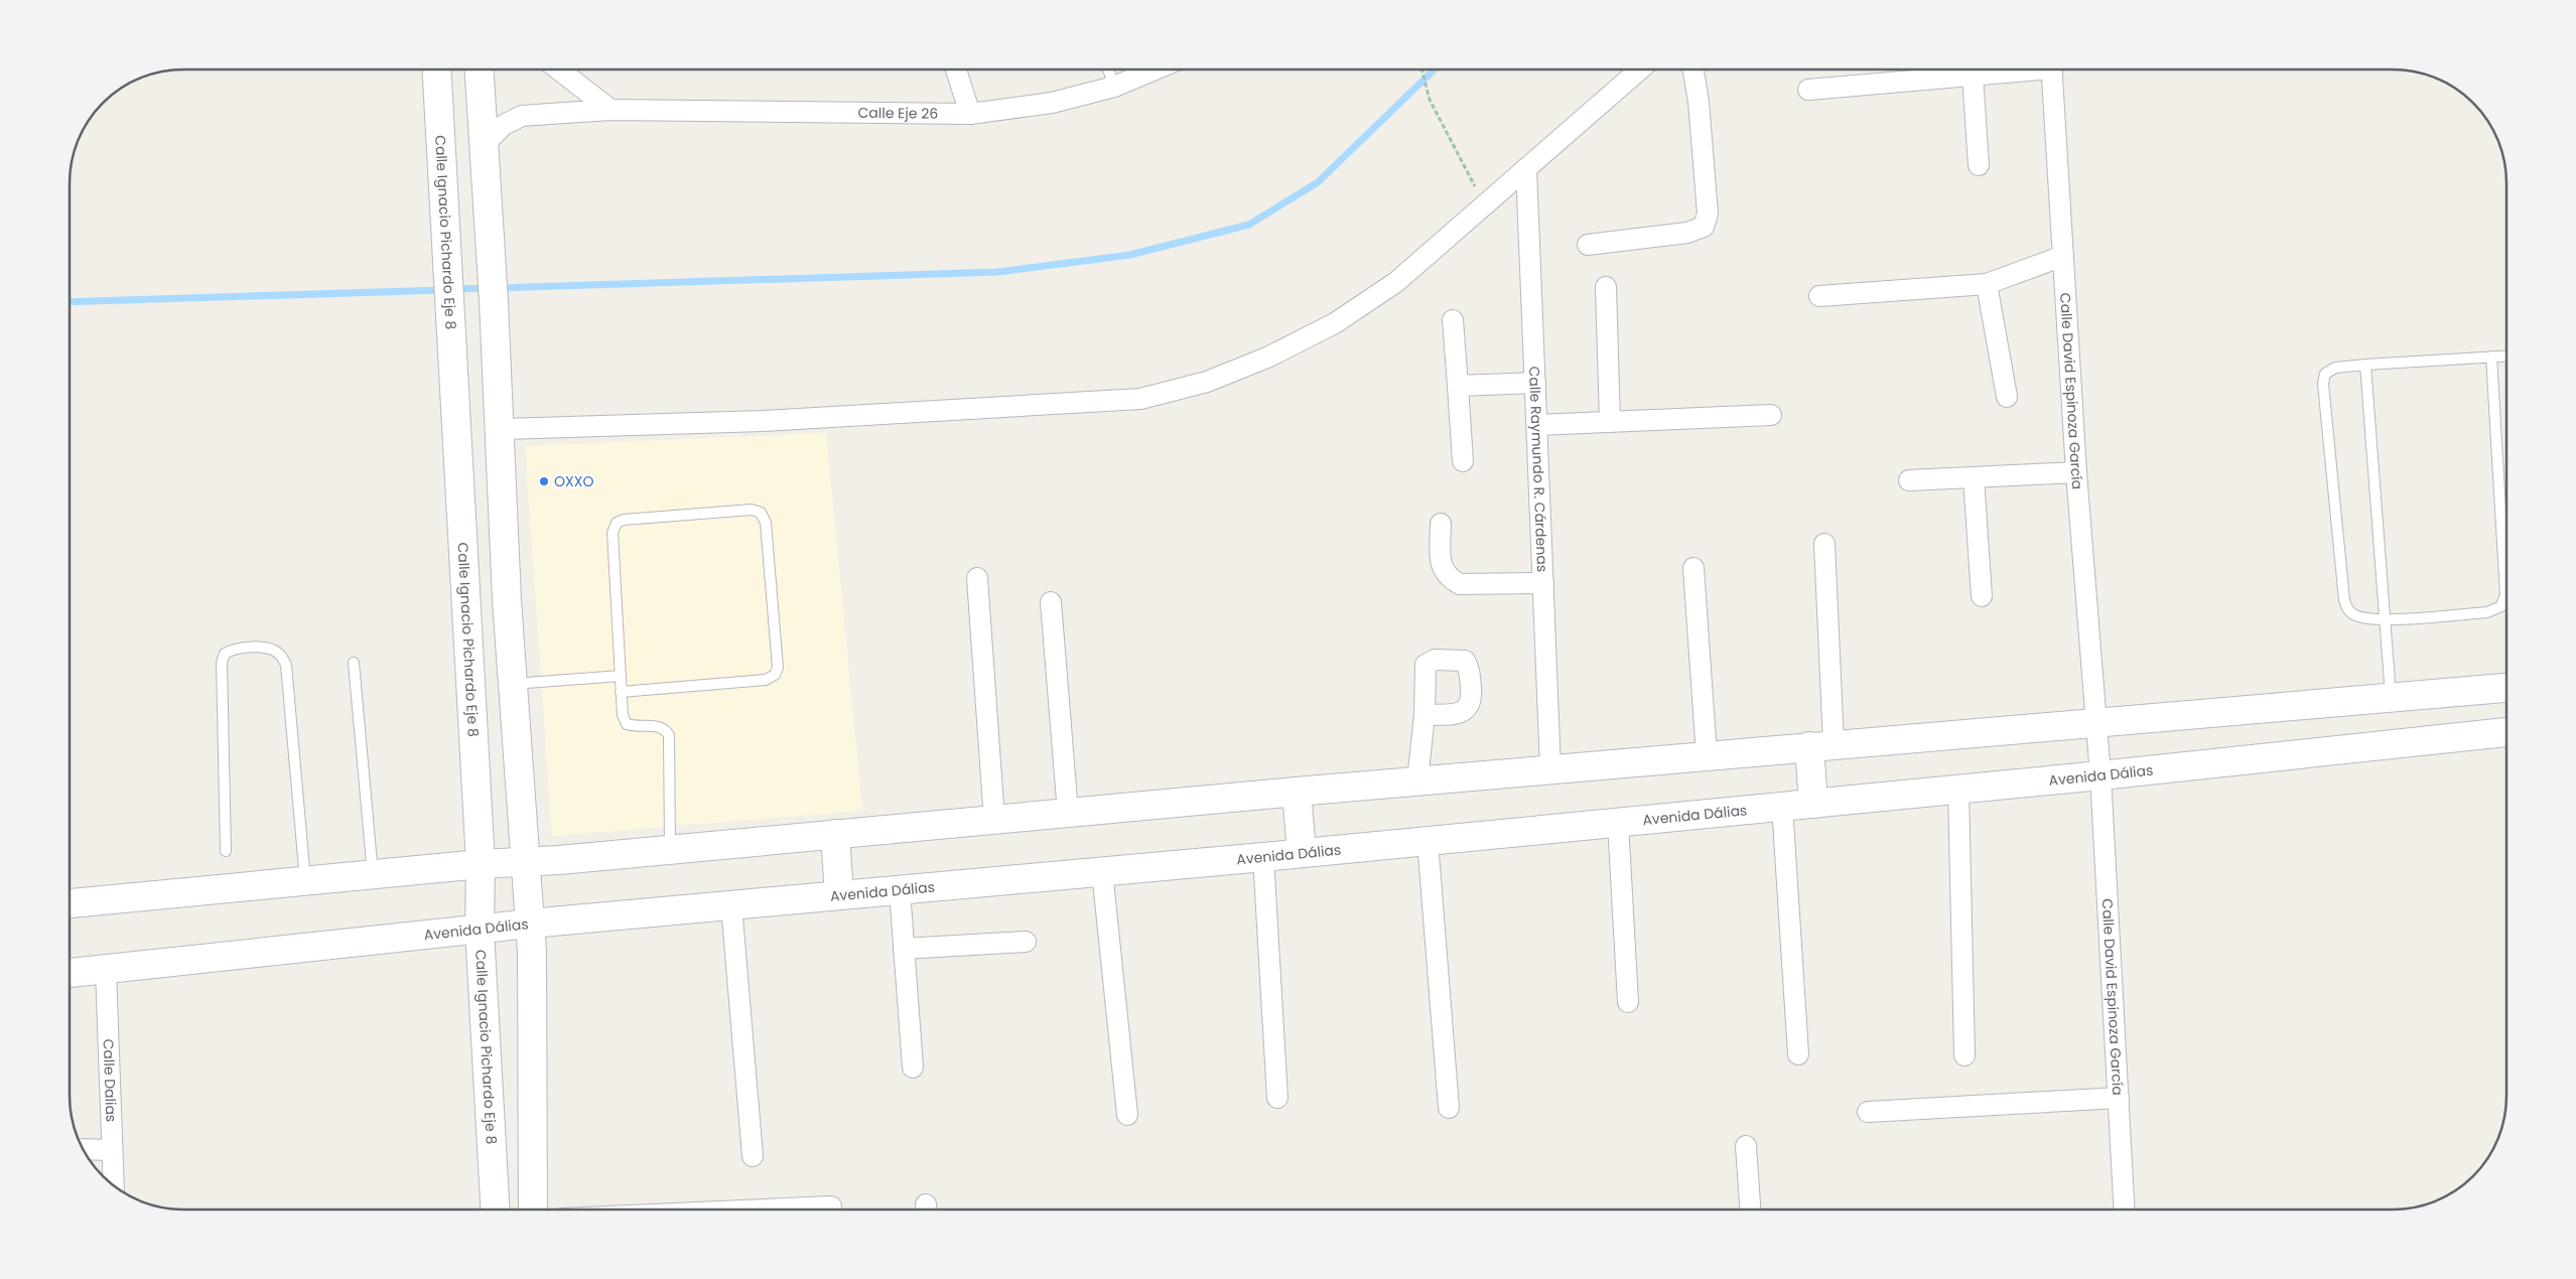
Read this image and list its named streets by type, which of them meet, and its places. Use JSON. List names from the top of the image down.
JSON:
{
  "streets": {
    "main road": ["Calle Ignacio Pichardo Eje 8", "Avenida Dálias"],
    "street": [
      "Calle Eje 26",
      "Calle David Espinoza García",
      "Calle Raymundo R. Cárdenas",
      "Calle Dalias"
    ]
  },
  "crossings": [
    ["Calle Ignacio Pichardo Eje 8", "Avenida Dálias"],
    ["Calle David Espinoza García", "Avenida Dálias"],
    ["Avenida Dálias", "Calle Dalias"]
  ],
  "places": ["OXXO"]
}
